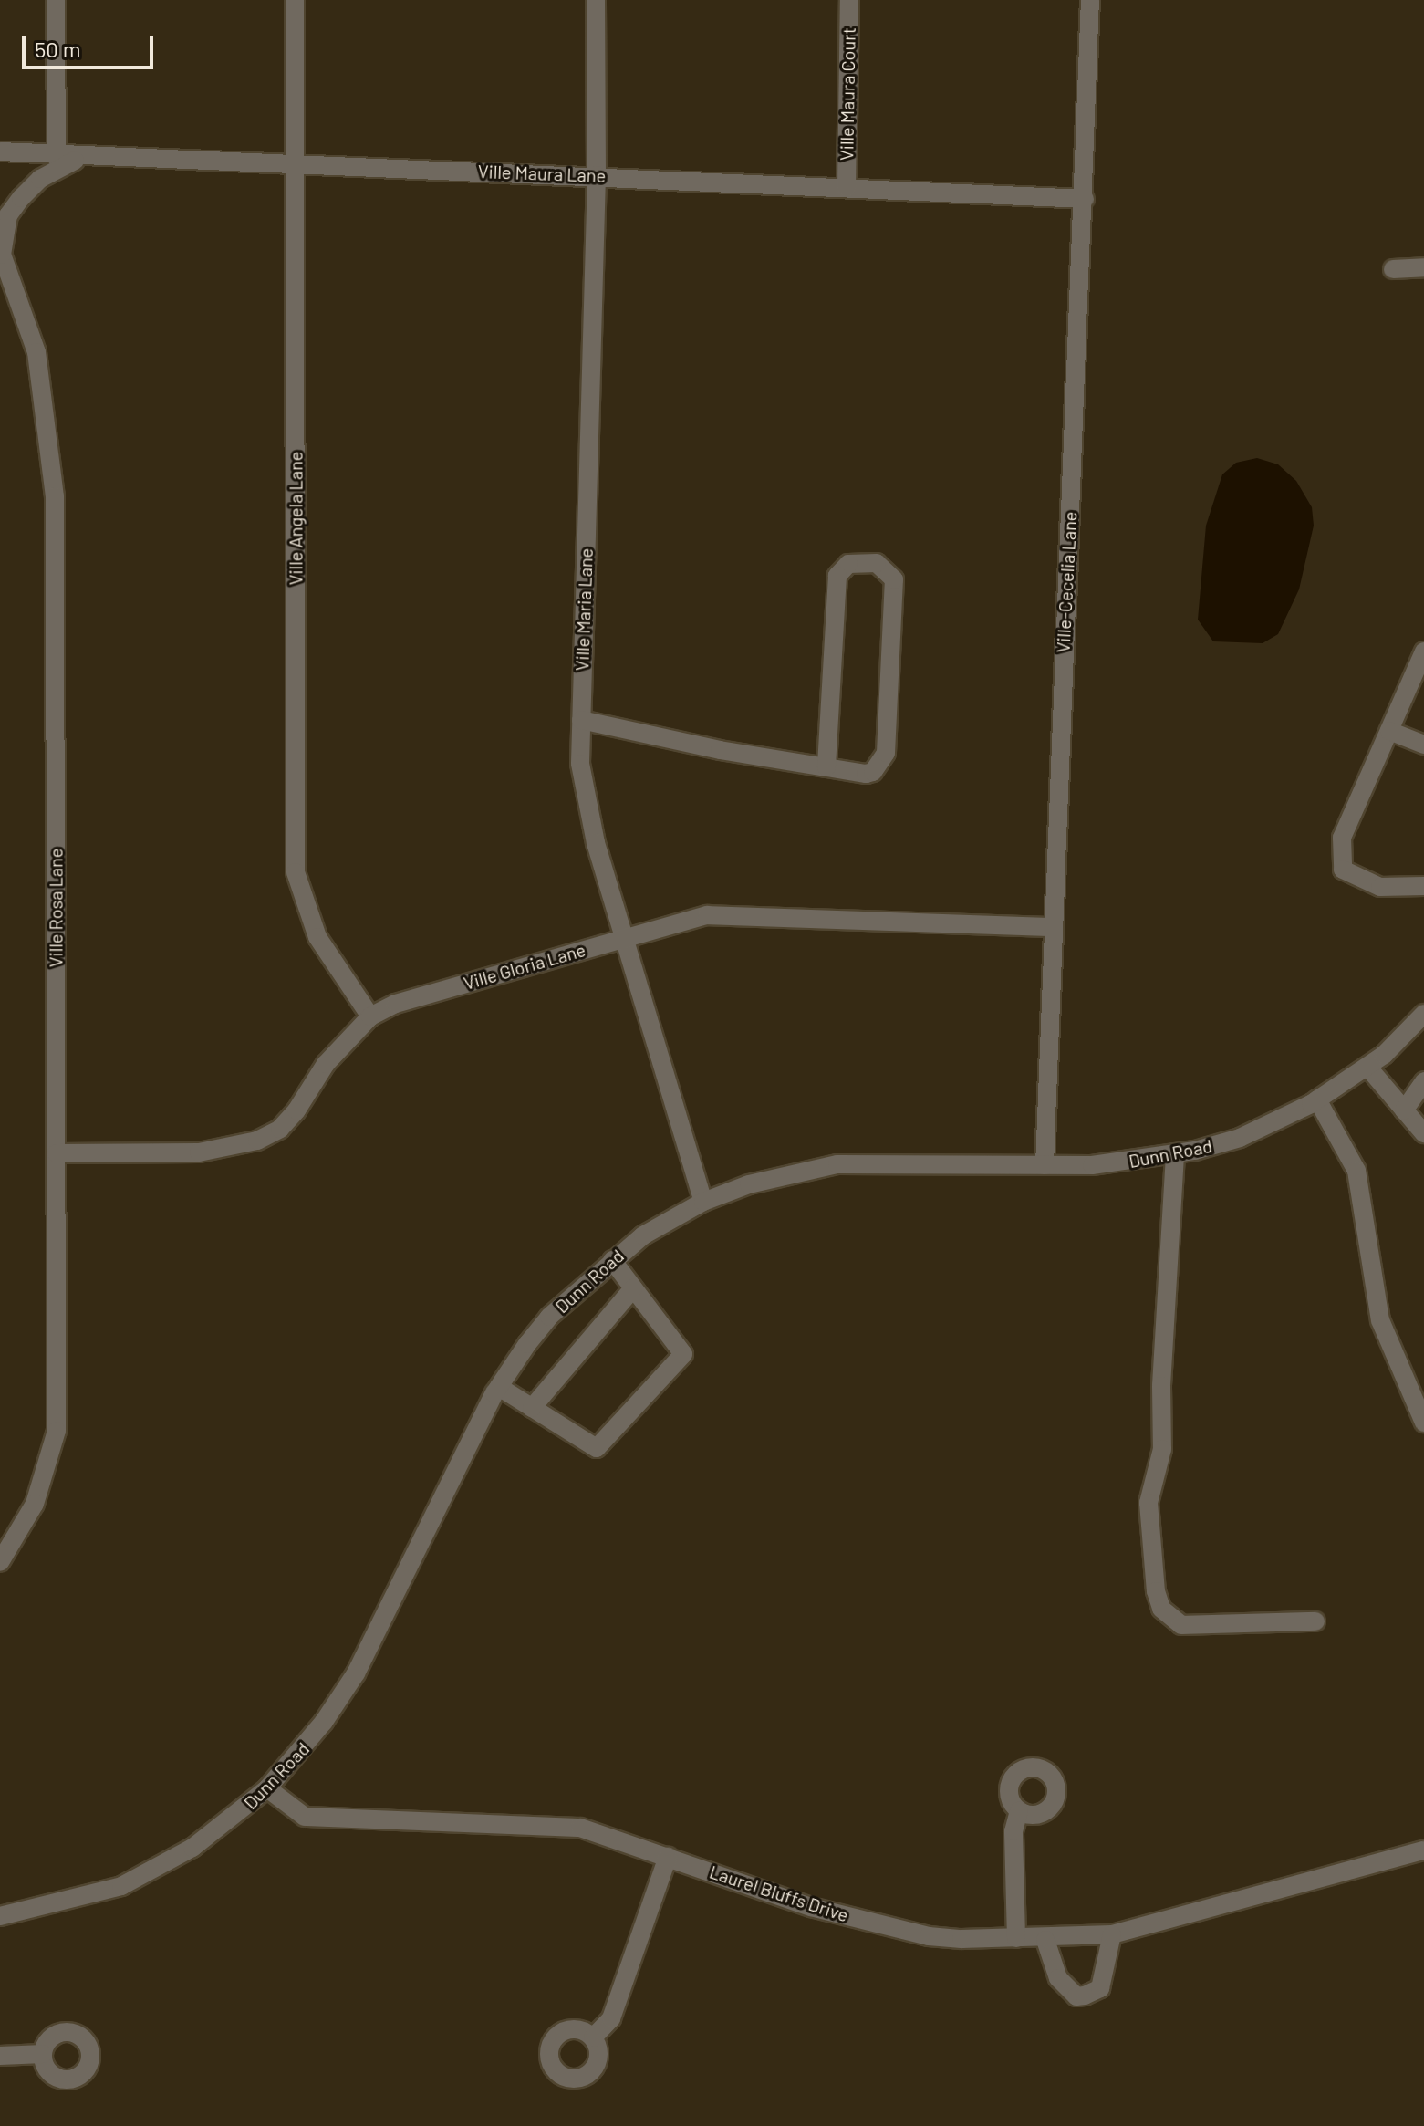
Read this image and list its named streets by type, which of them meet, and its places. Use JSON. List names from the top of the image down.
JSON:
{
  "streets": {
    "street": [
      "Ville Maura Court",
      "Ville Maura Lane",
      "Ville Angela Lane",
      "Ville-Cecelia Lane",
      "Ville Maria Lane",
      "Ville Rosa Lane",
      "Ville Gloria Lane",
      "Dunn Road",
      "Laurel Bluffs Drive"
    ]
  },
  "crossings": [
    ["Ville Maura Court", "Ville Maura Lane"],
    ["Ville Maura Lane", "Ville Angela Lane"],
    ["Ville Maura Lane", "Ville-Cecelia Lane"],
    ["Ville Maura Lane", "Ville Maria Lane"],
    ["Ville Angela Lane", "Ville Gloria Lane"],
    ["Ville-Cecelia Lane", "Ville Gloria Lane"],
    ["Ville-Cecelia Lane", "Dunn Road"],
    ["Ville Maria Lane", "Ville Gloria Lane"],
    ["Ville Maria Lane", "Dunn Road"],
    ["Ville Rosa Lane", "Ville Gloria Lane"],
    ["Dunn Road", "Laurel Bluffs Drive"]
  ],
  "scale_bar": "50 m"
}
